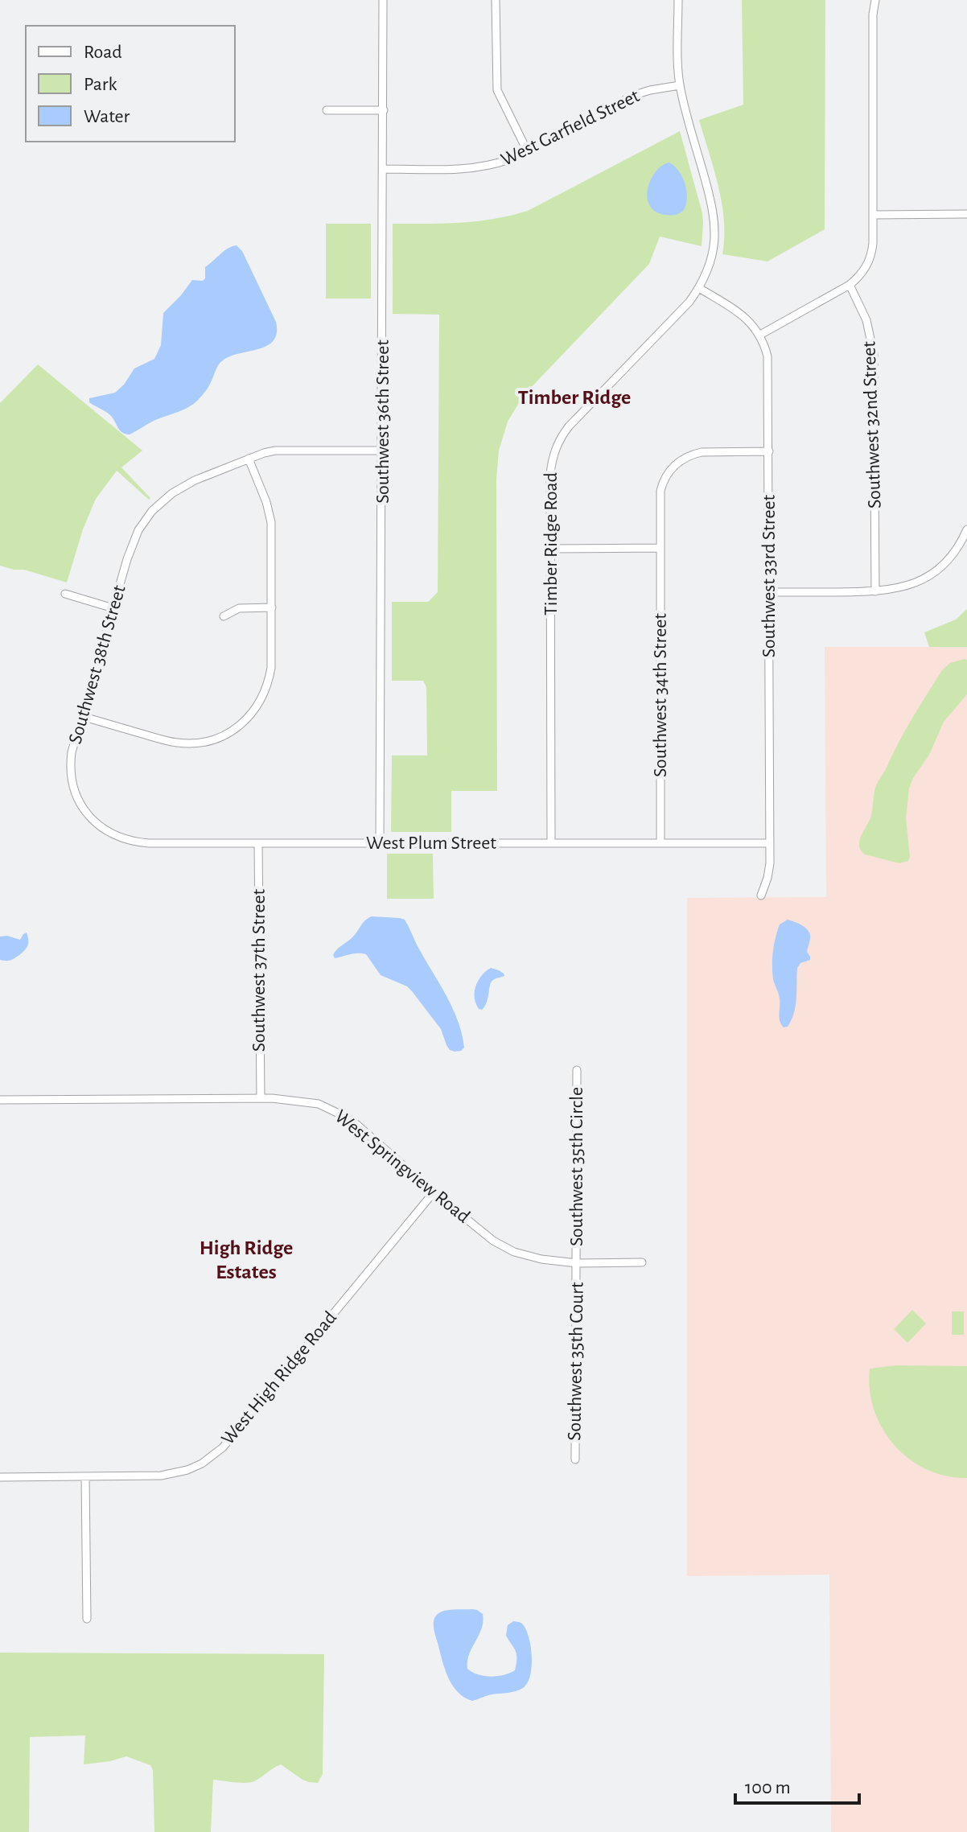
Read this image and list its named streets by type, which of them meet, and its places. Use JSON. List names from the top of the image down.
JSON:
{
  "streets": {
    "street": [
      "West Garfield Street",
      "Southwest 36th Street",
      "Southwest 32nd Street",
      "Timber Ridge Road",
      "Southwest 33rd Street",
      "Southwest 38th Street",
      "Southwest 34th Street",
      "West Plum Street",
      "Southwest 37th Street",
      "West Springview Road",
      "Southwest 35th Circle",
      "Southwest 35th Court",
      "West High Ridge Road"
    ]
  },
  "crossings": [
    ["West Garfield Street", "Southwest 36th Street"],
    ["West Garfield Street", "Timber Ridge Road"],
    ["Southwest 36th Street", "Southwest 38th Street"],
    ["Southwest 36th Street", "West Plum Street"],
    ["Timber Ridge Road", "West Plum Street"],
    ["Southwest 33rd Street", "Southwest 34th Street"],
    ["Southwest 33rd Street", "West Plum Street"],
    ["Southwest 38th Street", "West Plum Street"],
    ["Southwest 34th Street", "West Plum Street"],
    ["West Plum Street", "Southwest 37th Street"],
    ["Southwest 37th Street", "West Springview Road"],
    ["West Springview Road", "Southwest 35th Circle"],
    ["West Springview Road", "Southwest 35th Court"],
    ["West Springview Road", "West High Ridge Road"],
    ["Southwest 35th Circle", "Southwest 35th Court"]
  ],
  "districts": ["Timber Ridge", "High Ridge Estates"],
  "legend": ["Road", "Park", "Water"],
  "scale_bar": "100 m"
}
